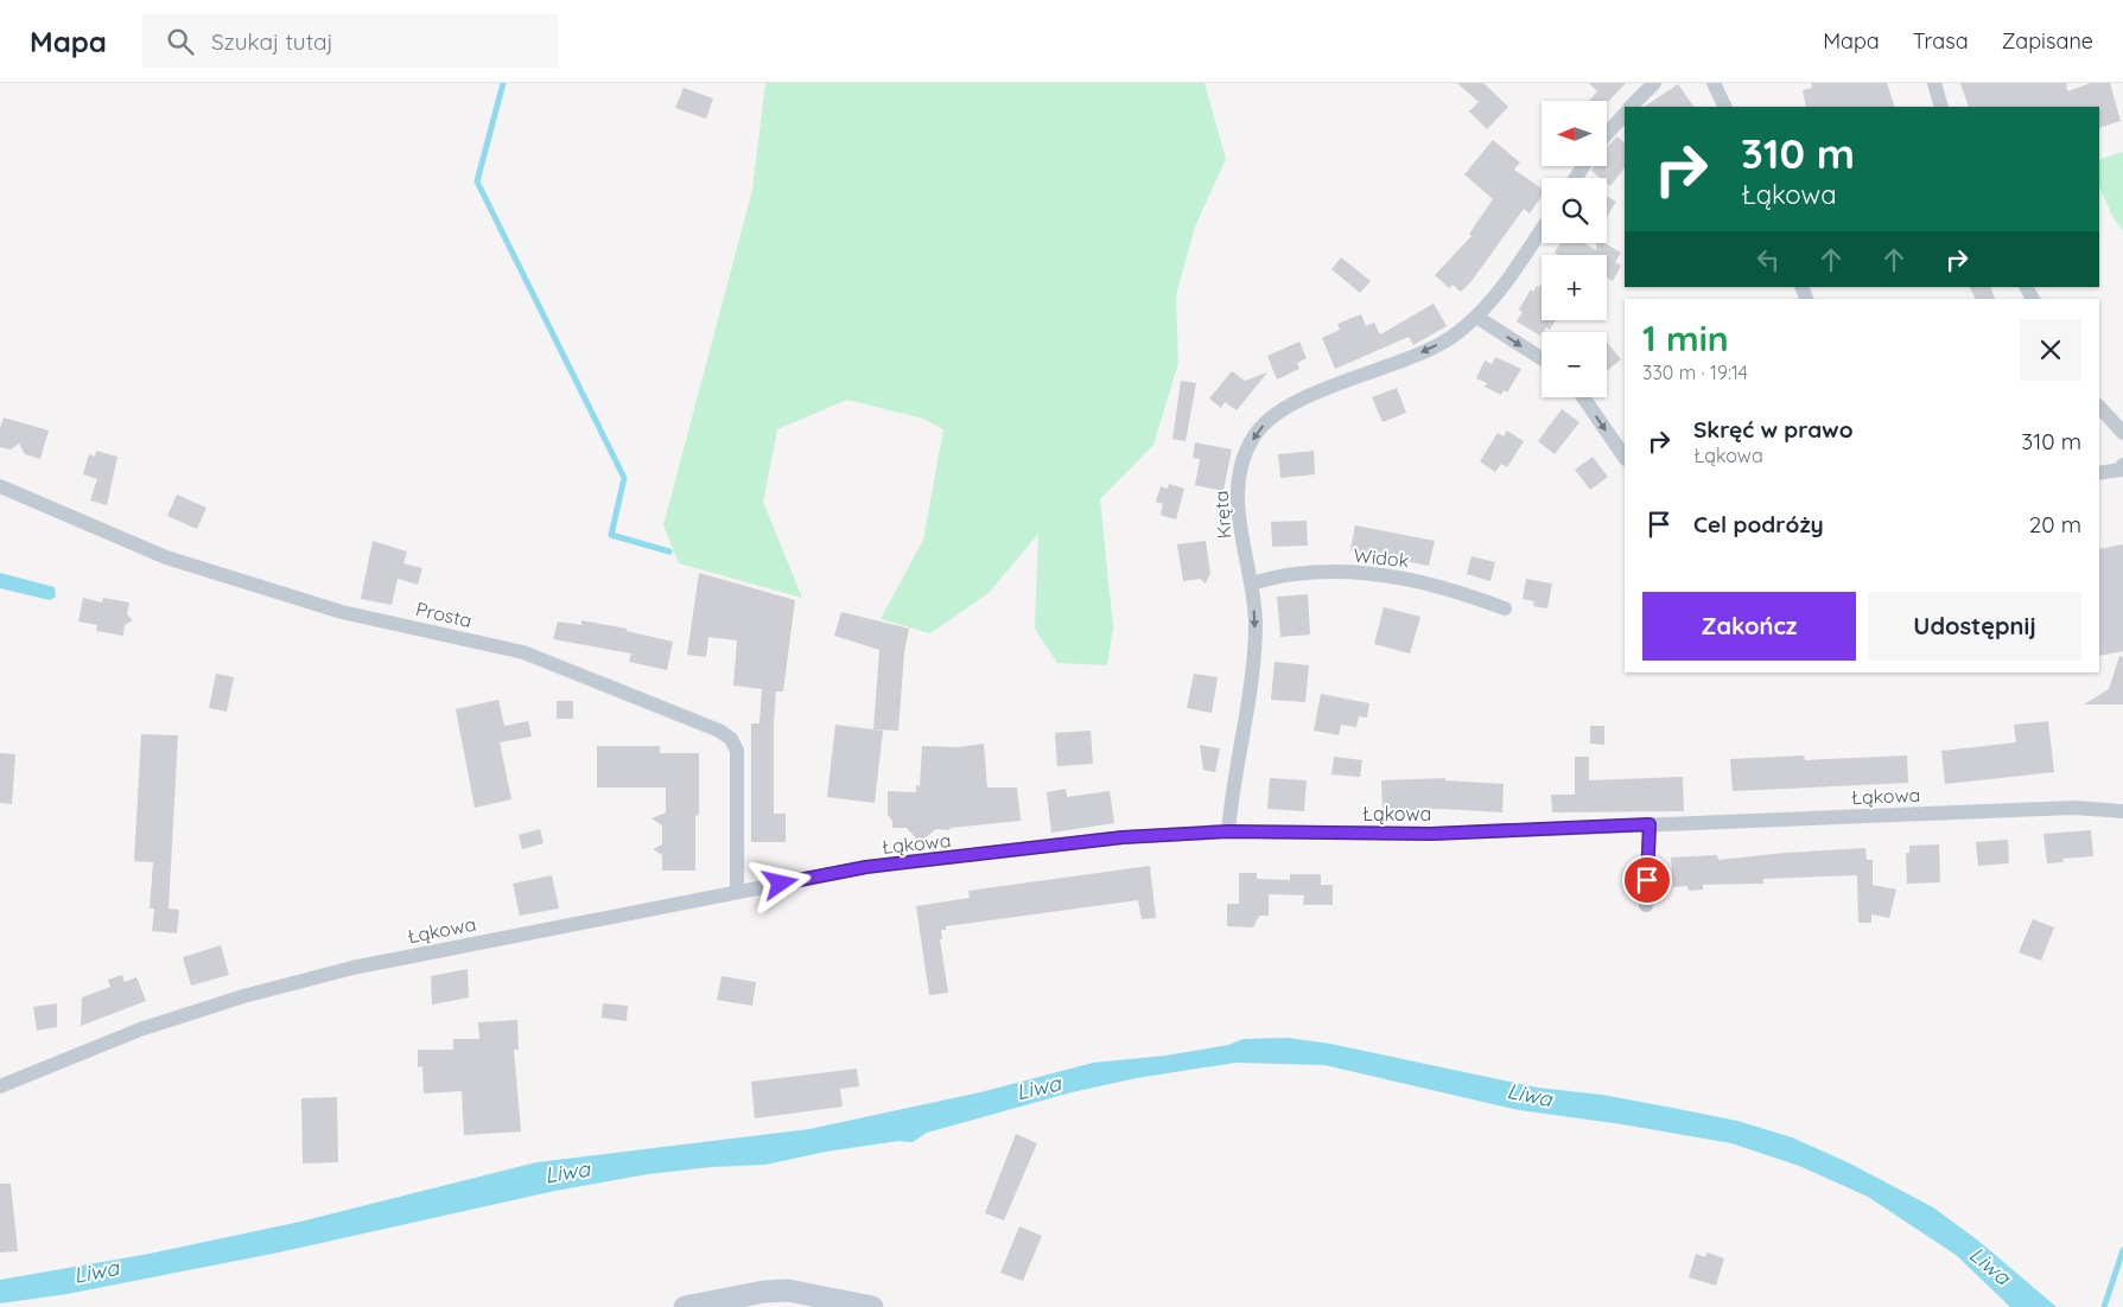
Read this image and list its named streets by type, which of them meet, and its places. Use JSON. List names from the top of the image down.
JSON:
{
  "streets": {
    "street": [
      "Kręta",
      "Widok",
      "Prosta",
      "Łąkowa"
    ]
  },
  "crossings": [
    ["Kręta", "Widok"],
    ["Kręta", "Łąkowa"],
    ["Prosta", "Łąkowa"]
  ],
  "one_way": ["Kręta"],
  "water": ["Liwa"],
  "north": "left",
  "page": {
    "header": "Mapa",
    "search": "Szukaj tutaj",
    "nav": ["Mapa", "Trasa", "Zapisane"],
    "map_buttons": ["+", "−"],
    "turn": ["310 m", "Łąkowa"],
    "heading": ["1 min", "330 m · 19:14"],
    "list": [
      {
        "name": "Skręć w prawo",
        "note": "Łąkowa",
        "value": "310 m"
      },
      {
        "name": "Cel podróży",
        "value": "20 m"
      }
    ],
    "buttons": ["Zakończ", "Udostępnij"]
  }
}
